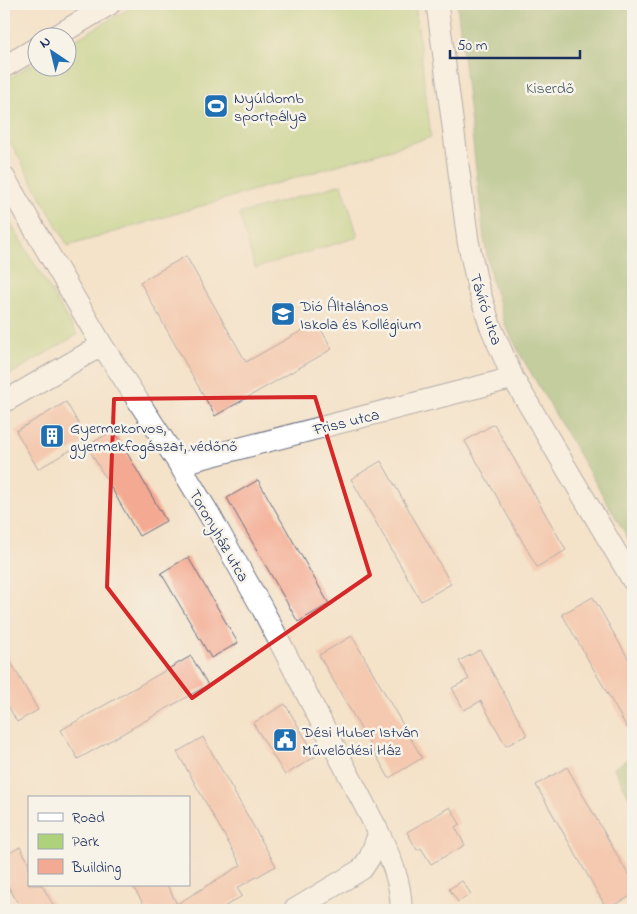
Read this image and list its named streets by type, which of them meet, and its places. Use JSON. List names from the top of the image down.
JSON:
{
  "streets": {
    "street": ["Távíró utca", "Friss utca", "Toronyház utca"]
  },
  "crossings": [
    ["Távíró utca", "Friss utca"],
    ["Friss utca", "Toronyház utca"]
  ],
  "parks": ["Kiserdő"],
  "places": {
    "sports": ["Nyúldomb sportpálya"],
    "school or university": ["Dió Általános Iskola és Kollégium"],
    "building": ["Gyermekorvos, gyermekfogászat, védőnő"],
    "public building": ["Dési Huber István Művelődési Ház"]
  },
  "legend": ["Road", "Park", "Building"],
  "scale_bar": "50 m",
  "north": "top left"
}
